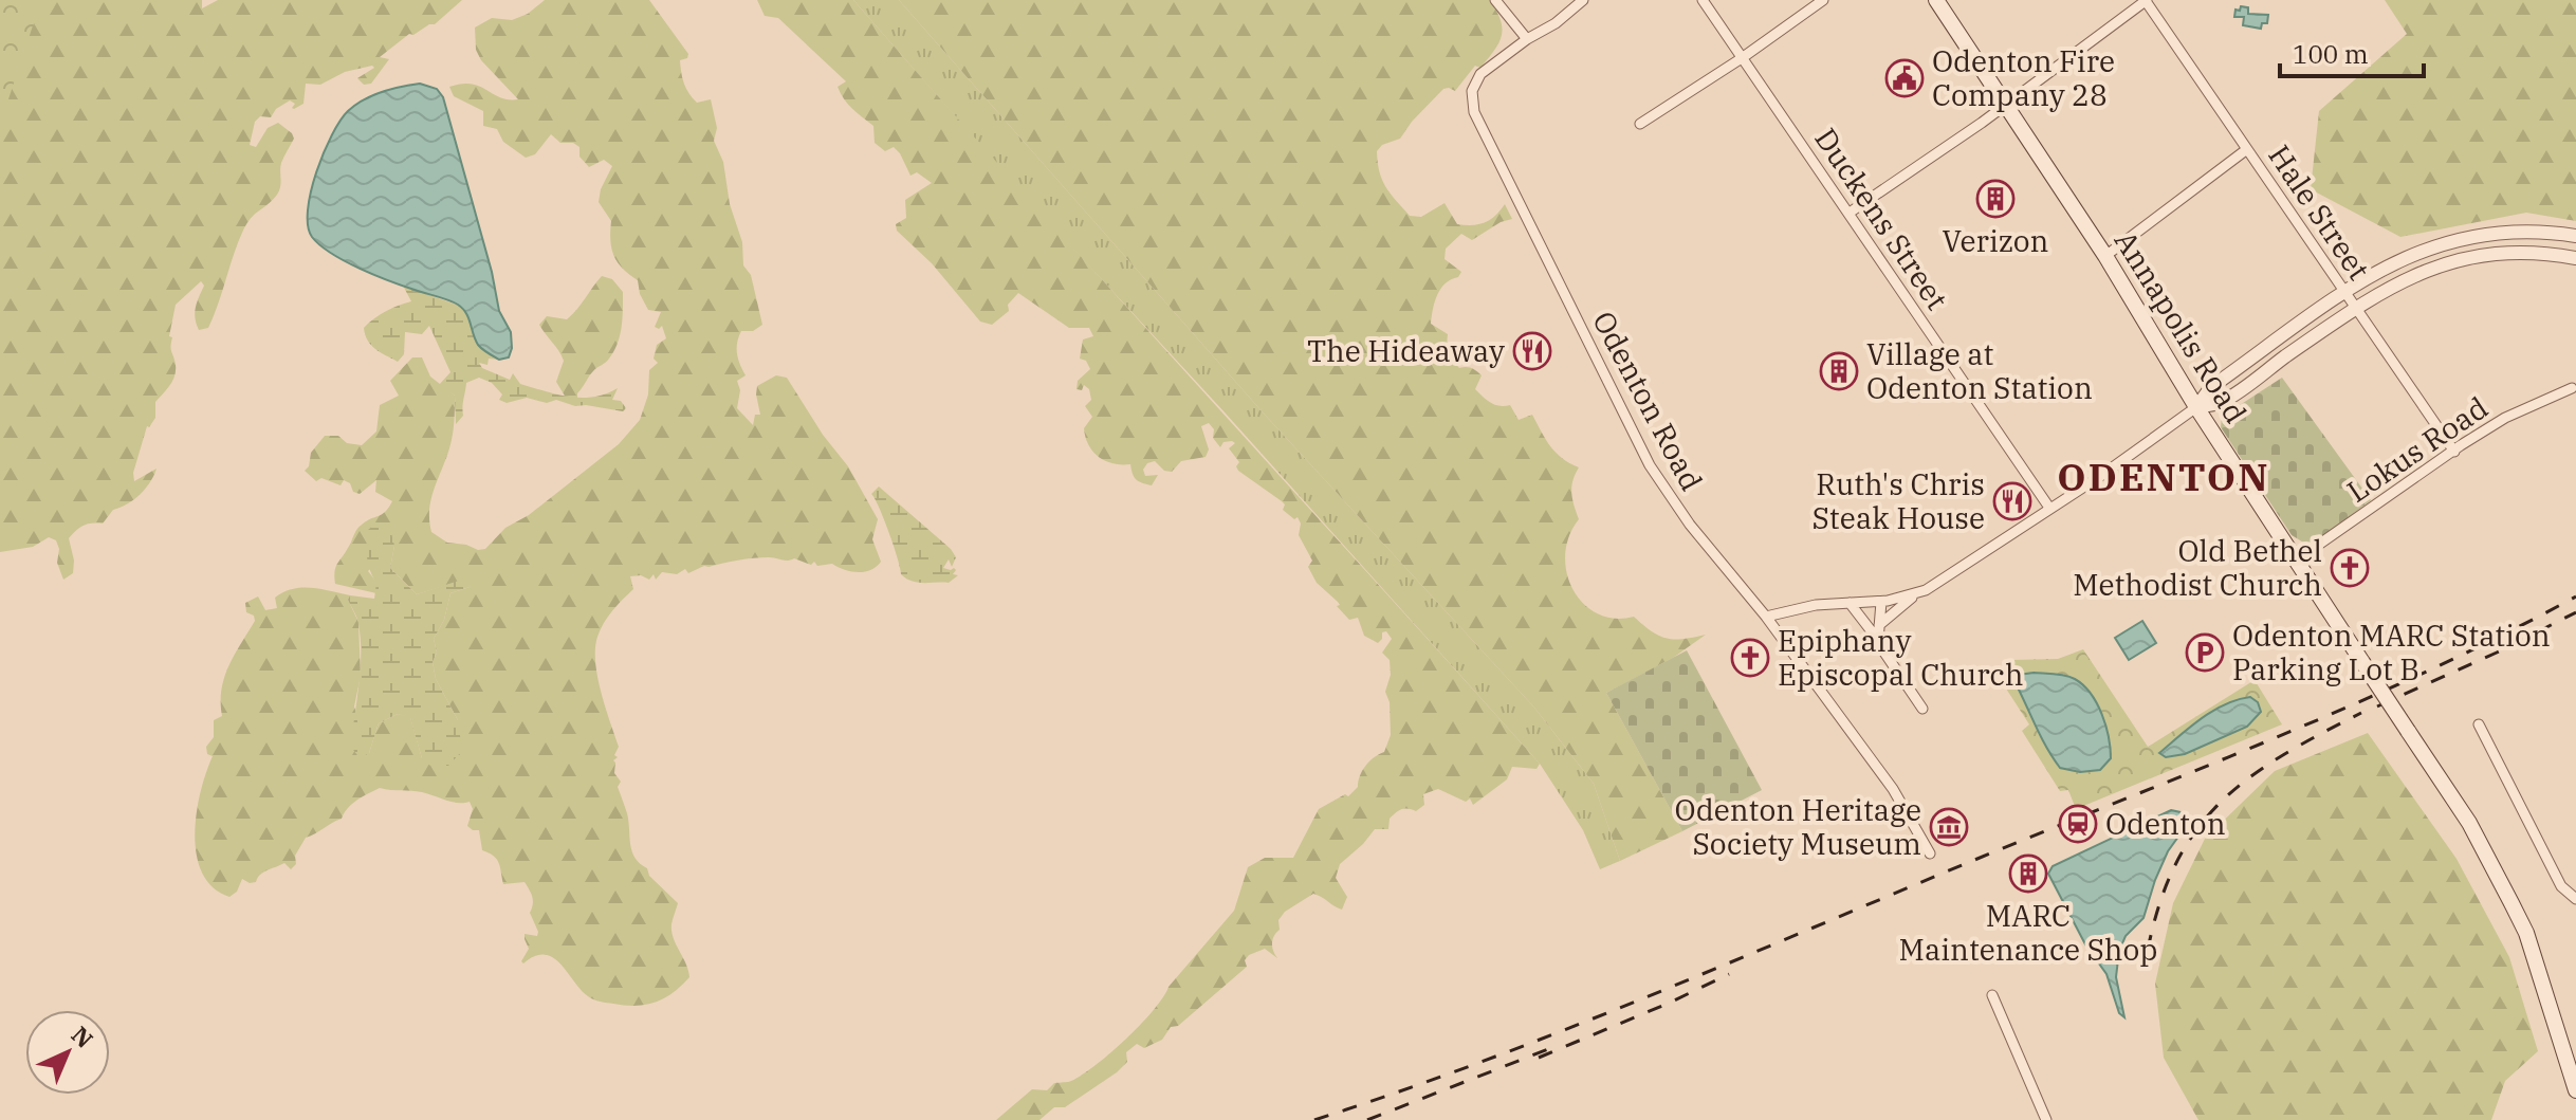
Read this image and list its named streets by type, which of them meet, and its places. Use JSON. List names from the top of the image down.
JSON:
{
  "streets": {
    "main road": ["Annapolis Road"],
    "street": [
      "Hale Street",
      "Duckens Street",
      "Odenton Road",
      "Lokus Road"
    ]
  },
  "crossings": [
    ["Hale Street", "Lokus Road"],
    ["Annapolis Road", "Lokus Road"]
  ],
  "districts": ["ODENTON"],
  "places": {
    "public building": ["Odenton Fire Company 28"],
    "building": ["Verizon", "Village at Odenton Station", "MARC Maintenance Shop"],
    "restaurant": ["The Hideaway", "Ruth's Chris Steak House"],
    "church": ["Old Bethel Methodist Church", "Epiphany Episcopal Church"],
    "parking": ["Odenton MARC Station Parking Lot B"],
    "station": ["Odenton"],
    "museum": ["Odenton Heritage Society Museum"]
  },
  "scale_bar": "100 m",
  "north": "top right"
}
